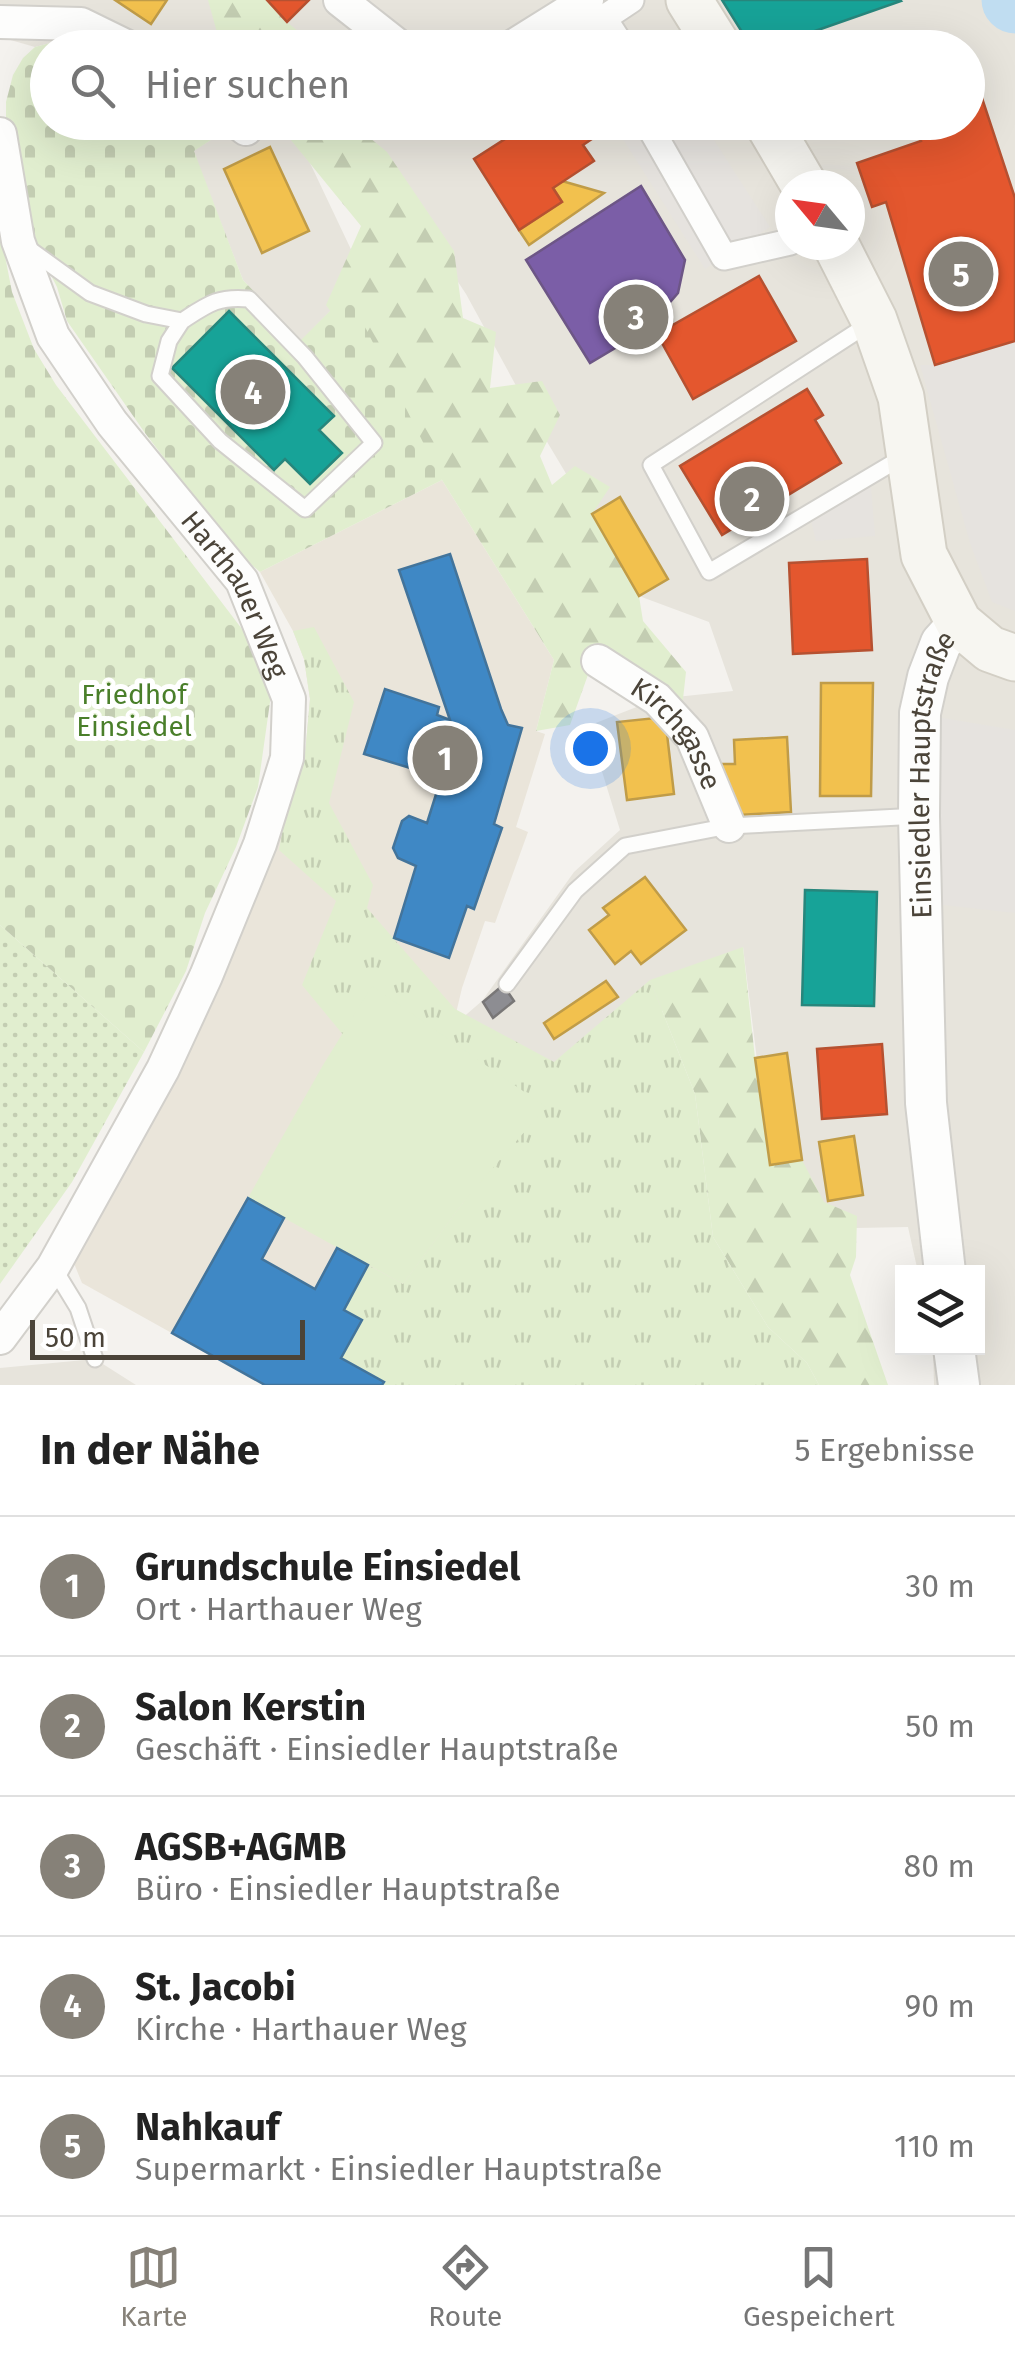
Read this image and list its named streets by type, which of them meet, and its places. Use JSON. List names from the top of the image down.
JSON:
{
  "streets": {
    "main road": ["Einsiedler Hauptstraße"],
    "street": ["Harthauer Weg", "Kirchgasse"]
  },
  "parks": ["Friedhof Einsiedel"],
  "scale_bar": "50 m",
  "north": "top left",
  "page": {
    "search": "Hier suchen",
    "pins": [
      "5",
      "3",
      "4",
      "2",
      "1"
    ],
    "scale": "50 m",
    "heading": ["In der Nähe", "5 Ergebnisse"],
    "list": [
      {
        "mark": "1",
        "name": "Grundschule Einsiedel",
        "note": "Ort · Harthauer Weg",
        "value": "30 m"
      },
      {
        "mark": "2",
        "name": "Salon Kerstin",
        "note": "Geschäft · Einsiedler Hauptstraße",
        "value": "50 m"
      },
      {
        "mark": "3",
        "name": "AGSB+AGMB",
        "note": "Büro · Einsiedler Hauptstraße",
        "value": "80 m"
      },
      {
        "mark": "4",
        "name": "St. Jacobi",
        "note": "Kirche · Harthauer Weg",
        "value": "90 m"
      },
      {
        "mark": "5",
        "name": "Nahkauf",
        "note": "Supermarkt · Einsiedler Hauptstraße",
        "value": "110 m"
      }
    ],
    "nav": ["Karte", "Route", "Gespeichert"]
  }
}
